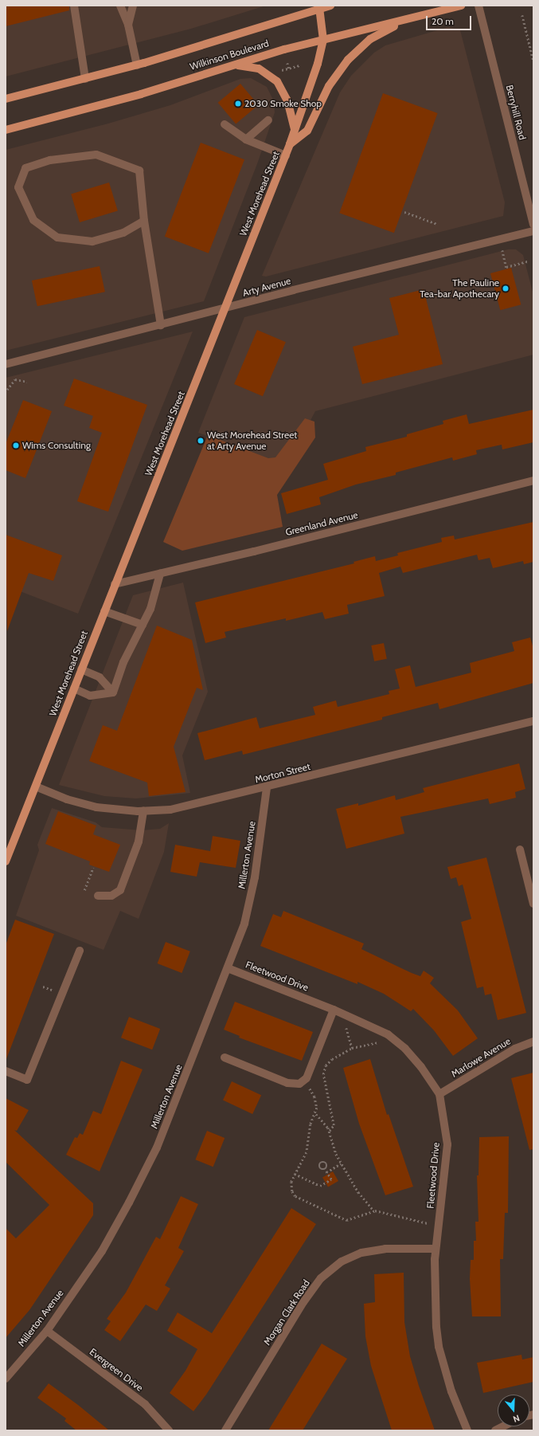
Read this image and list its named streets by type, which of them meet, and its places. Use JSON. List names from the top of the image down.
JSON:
{
  "streets": {
    "main road": ["Wilkinson Boulevard", "West Morehead Street"],
    "street": [
      "Berryhill Road",
      "Arty Avenue",
      "Greenland Avenue",
      "Morton Street",
      "Millerton Avenue",
      "Fleetwood Drive",
      "Marlowe Avenue",
      "Morgan Clark Road",
      "Evergreen Drive"
    ]
  },
  "crossings": [
    ["Wilkinson Boulevard", "West Morehead Street"],
    ["West Morehead Street", "Arty Avenue"],
    ["West Morehead Street", "Greenland Avenue"],
    ["West Morehead Street", "Morton Street"],
    ["Morton Street", "Millerton Avenue"],
    ["Millerton Avenue", "Fleetwood Drive"],
    ["Millerton Avenue", "Evergreen Drive"],
    ["Fleetwood Drive", "Marlowe Avenue"],
    ["Fleetwood Drive", "Morgan Clark Road"]
  ],
  "places": [
    "2030 Smoke Shop",
    "The Pauline Tea-bar Apothecary",
    "West Morehead Street at Arty Avenue",
    "Wims Consulting"
  ],
  "scale_bar": "20 m",
  "north": "bottom"
}
